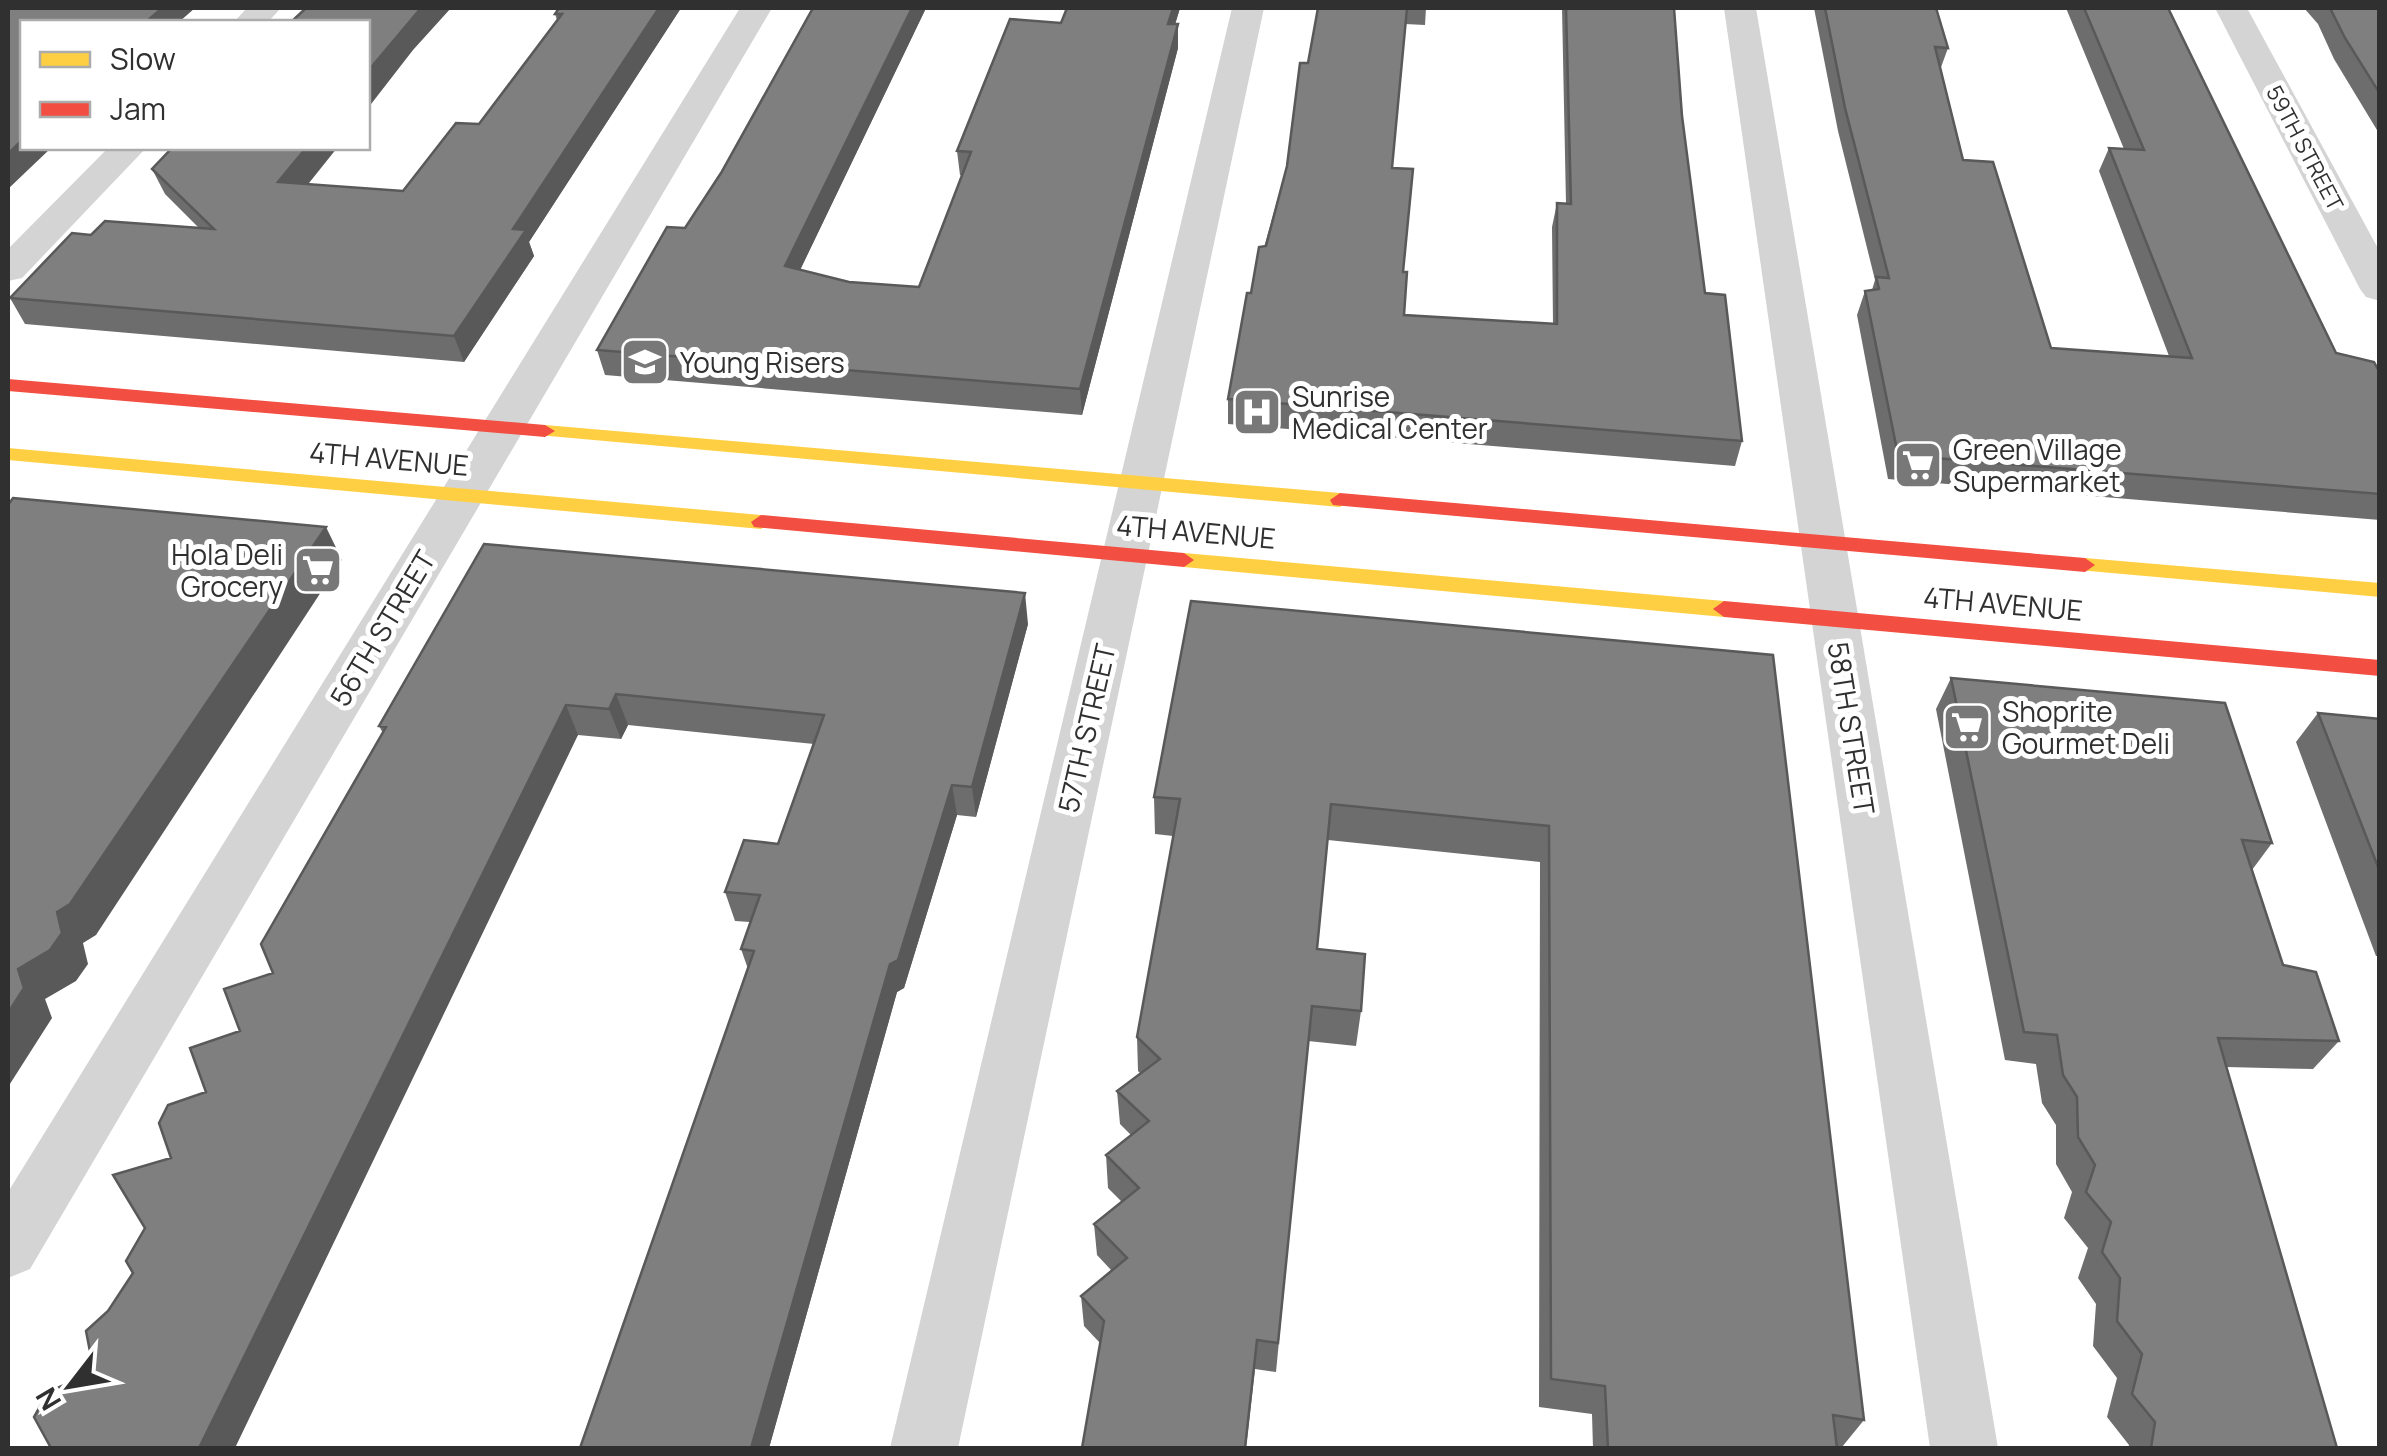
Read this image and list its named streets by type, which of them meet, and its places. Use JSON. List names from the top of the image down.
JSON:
{
  "streets": {
    "main road": ["4TH AVENUE"],
    "street": [
      "59TH STREET",
      "56TH STREET",
      "57TH STREET",
      "58TH STREET"
    ]
  },
  "crossings": [
    ["4TH AVENUE", "56TH STREET"],
    ["4TH AVENUE", "57TH STREET"],
    ["4TH AVENUE", "58TH STREET"]
  ],
  "places": {
    "school or university": ["Young Risers"],
    "hospital": ["Sunrise Medical Center"],
    "supermarket": ["Green Village Supermarket", "Hola Deli Grocery", "Shoprite Gourmet Deli"]
  },
  "legend": ["Slow", "Jam"],
  "north": "bottom left"
}
